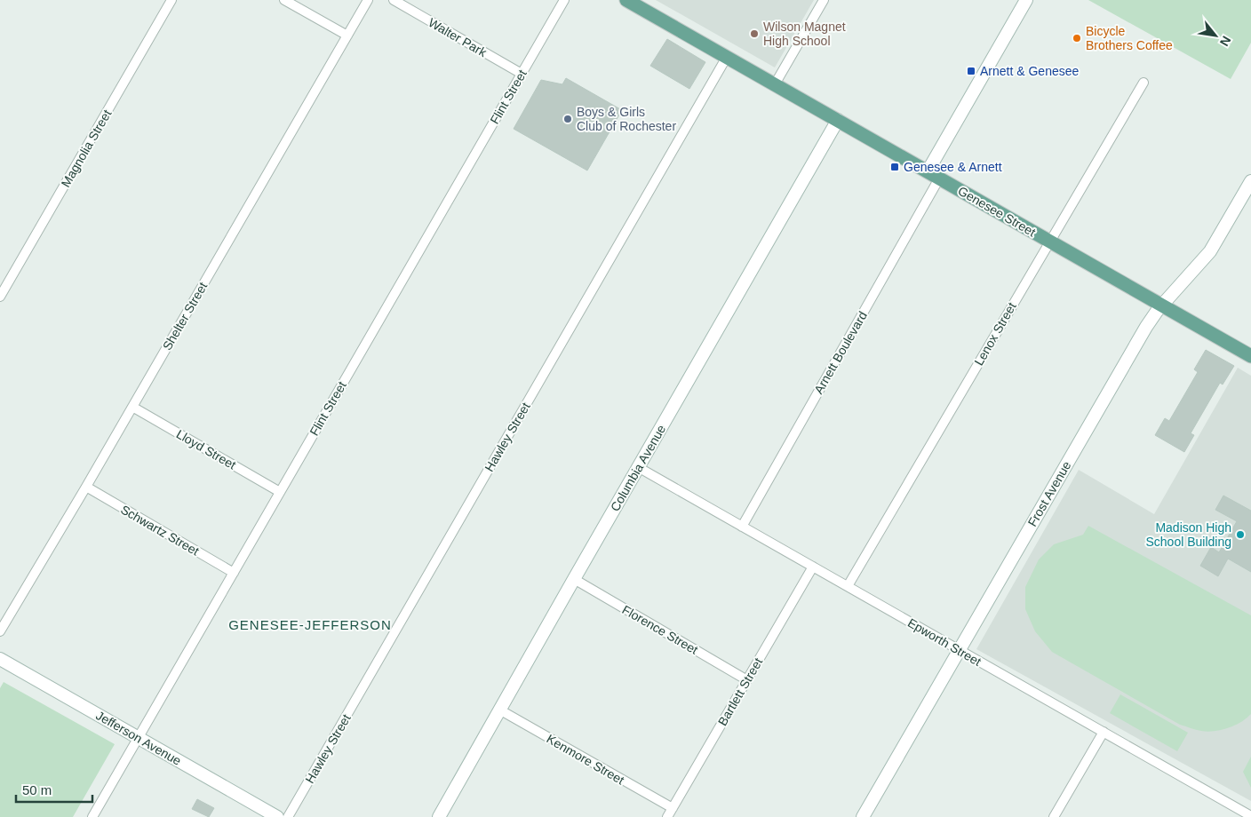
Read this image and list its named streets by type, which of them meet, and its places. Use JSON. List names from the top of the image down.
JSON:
{
  "streets": {
    "main road": ["Genesee Street"],
    "street": [
      "Walter Park",
      "Flint Street",
      "Magnolia Street",
      "Shelter Street",
      "Lenox Street",
      "Arnett Boulevard",
      "Hawley Street",
      "Lloyd Street",
      "Columbia Avenue",
      "Frost Avenue",
      "Schwartz Street",
      "Florence Street",
      "Epworth Street",
      "Bartlett Street",
      "Jefferson Avenue",
      "Kenmore Street"
    ]
  },
  "crossings": [
    ["Walter Park", "Flint Street"],
    ["Flint Street", "Lloyd Street"],
    ["Flint Street", "Schwartz Street"],
    ["Flint Street", "Jefferson Avenue"],
    ["Genesee Street", "Lenox Street"],
    ["Genesee Street", "Arnett Boulevard"],
    ["Genesee Street", "Hawley Street"],
    ["Genesee Street", "Columbia Avenue"],
    ["Genesee Street", "Frost Avenue"],
    ["Shelter Street", "Lloyd Street"],
    ["Shelter Street", "Schwartz Street"],
    ["Lenox Street", "Epworth Street"],
    ["Arnett Boulevard", "Epworth Street"],
    ["Columbia Avenue", "Florence Street"],
    ["Columbia Avenue", "Epworth Street"],
    ["Columbia Avenue", "Kenmore Street"],
    ["Frost Avenue", "Epworth Street"],
    ["Florence Street", "Bartlett Street"],
    ["Epworth Street", "Bartlett Street"],
    ["Bartlett Street", "Kenmore Street"]
  ],
  "districts": ["GENESEE-JEFFERSON"],
  "places": {
    "other": [
      "Wilson Magnet High School",
      "Bicycle Brothers Coffee",
      "Boys & Girls Club of Rochester",
      "Madison High School Building"
    ],
    "transit": ["Arnett & Genesee", "Genesee & Arnett"]
  },
  "scale_bar": "50 m",
  "north": "bottom right"
}
